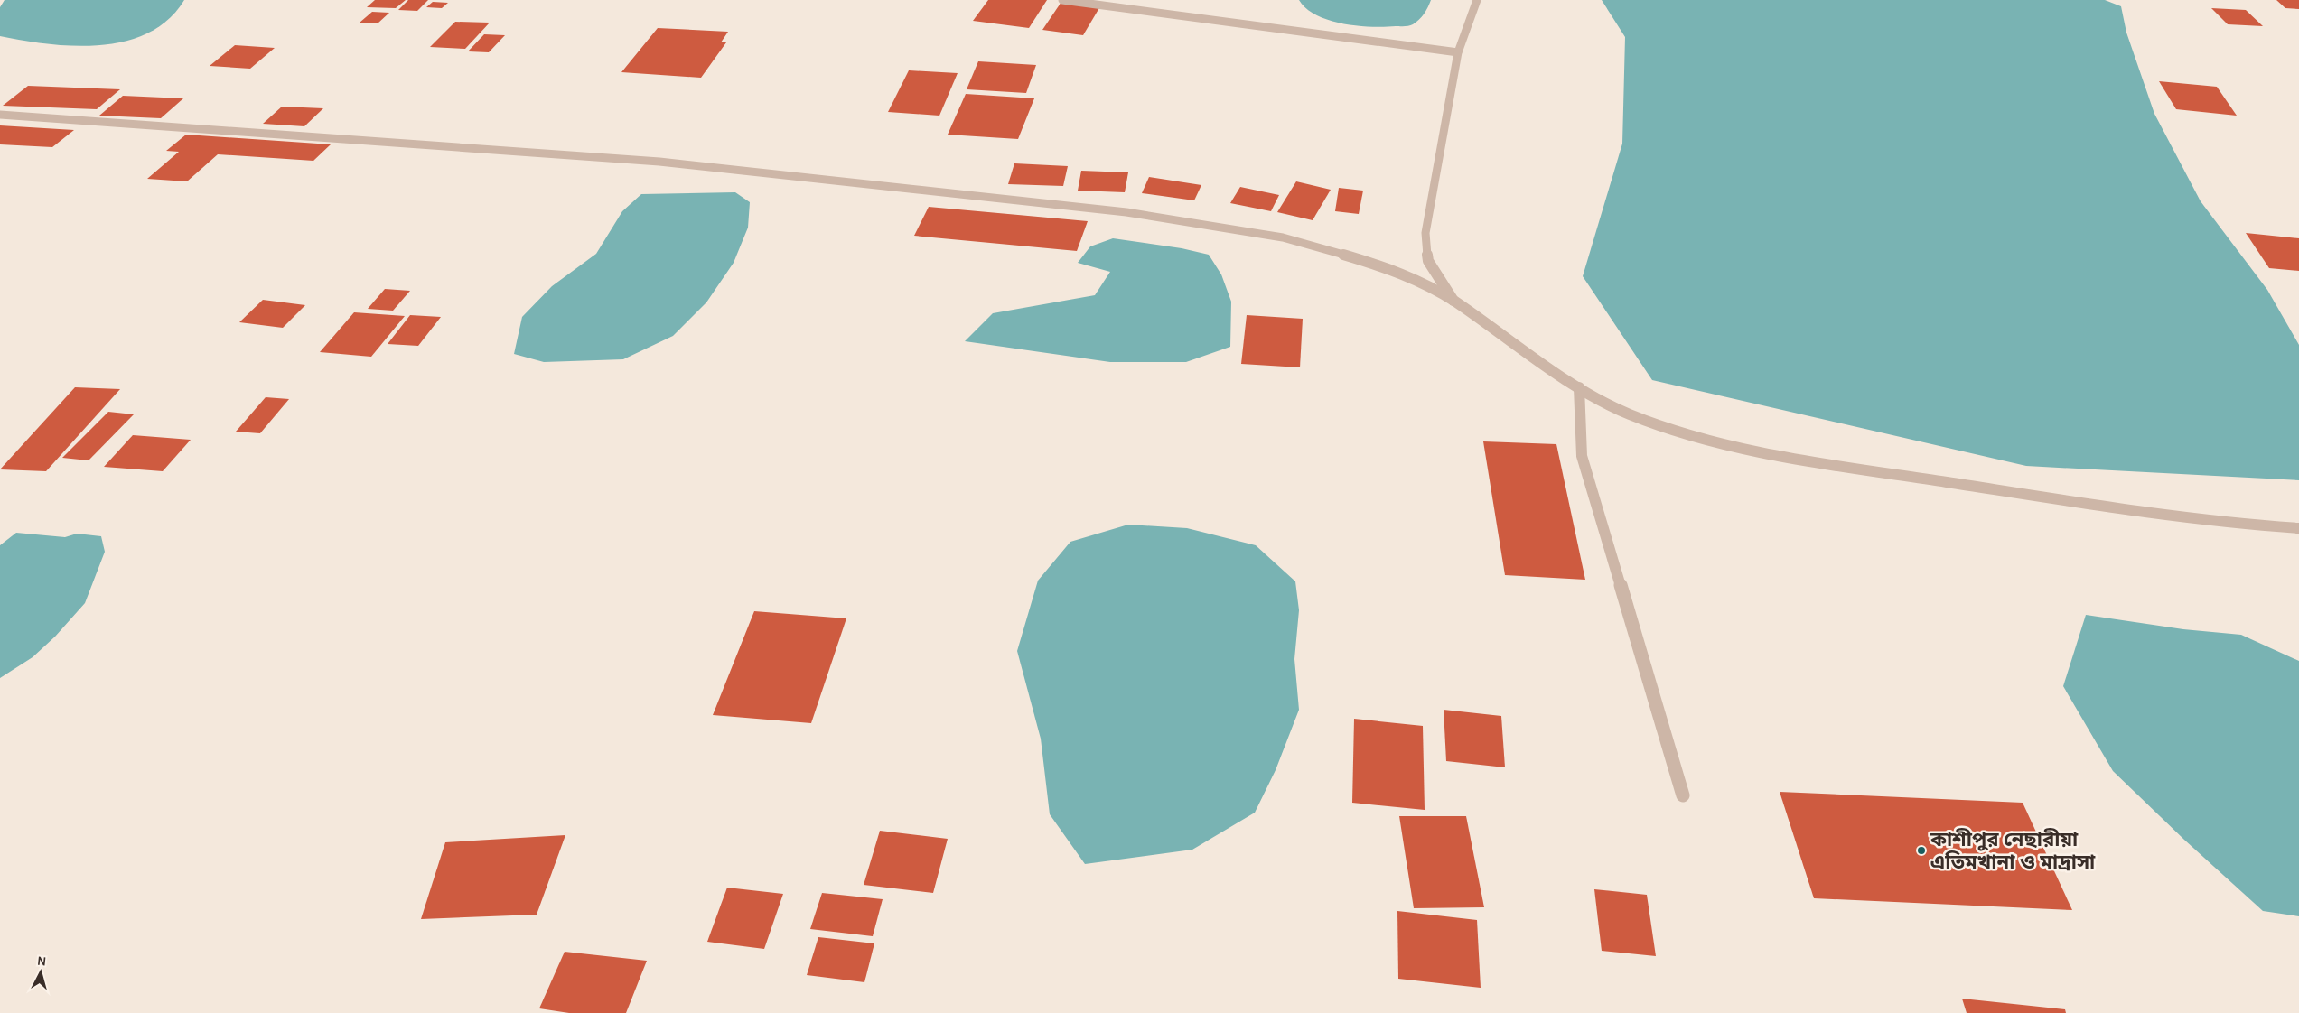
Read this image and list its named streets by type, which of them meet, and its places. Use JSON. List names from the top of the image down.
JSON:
{
  "places": ["কাশীপুর নেছারীয়া এতিমখানা ও মাদ্রাসা"],
  "north": "top"
}
